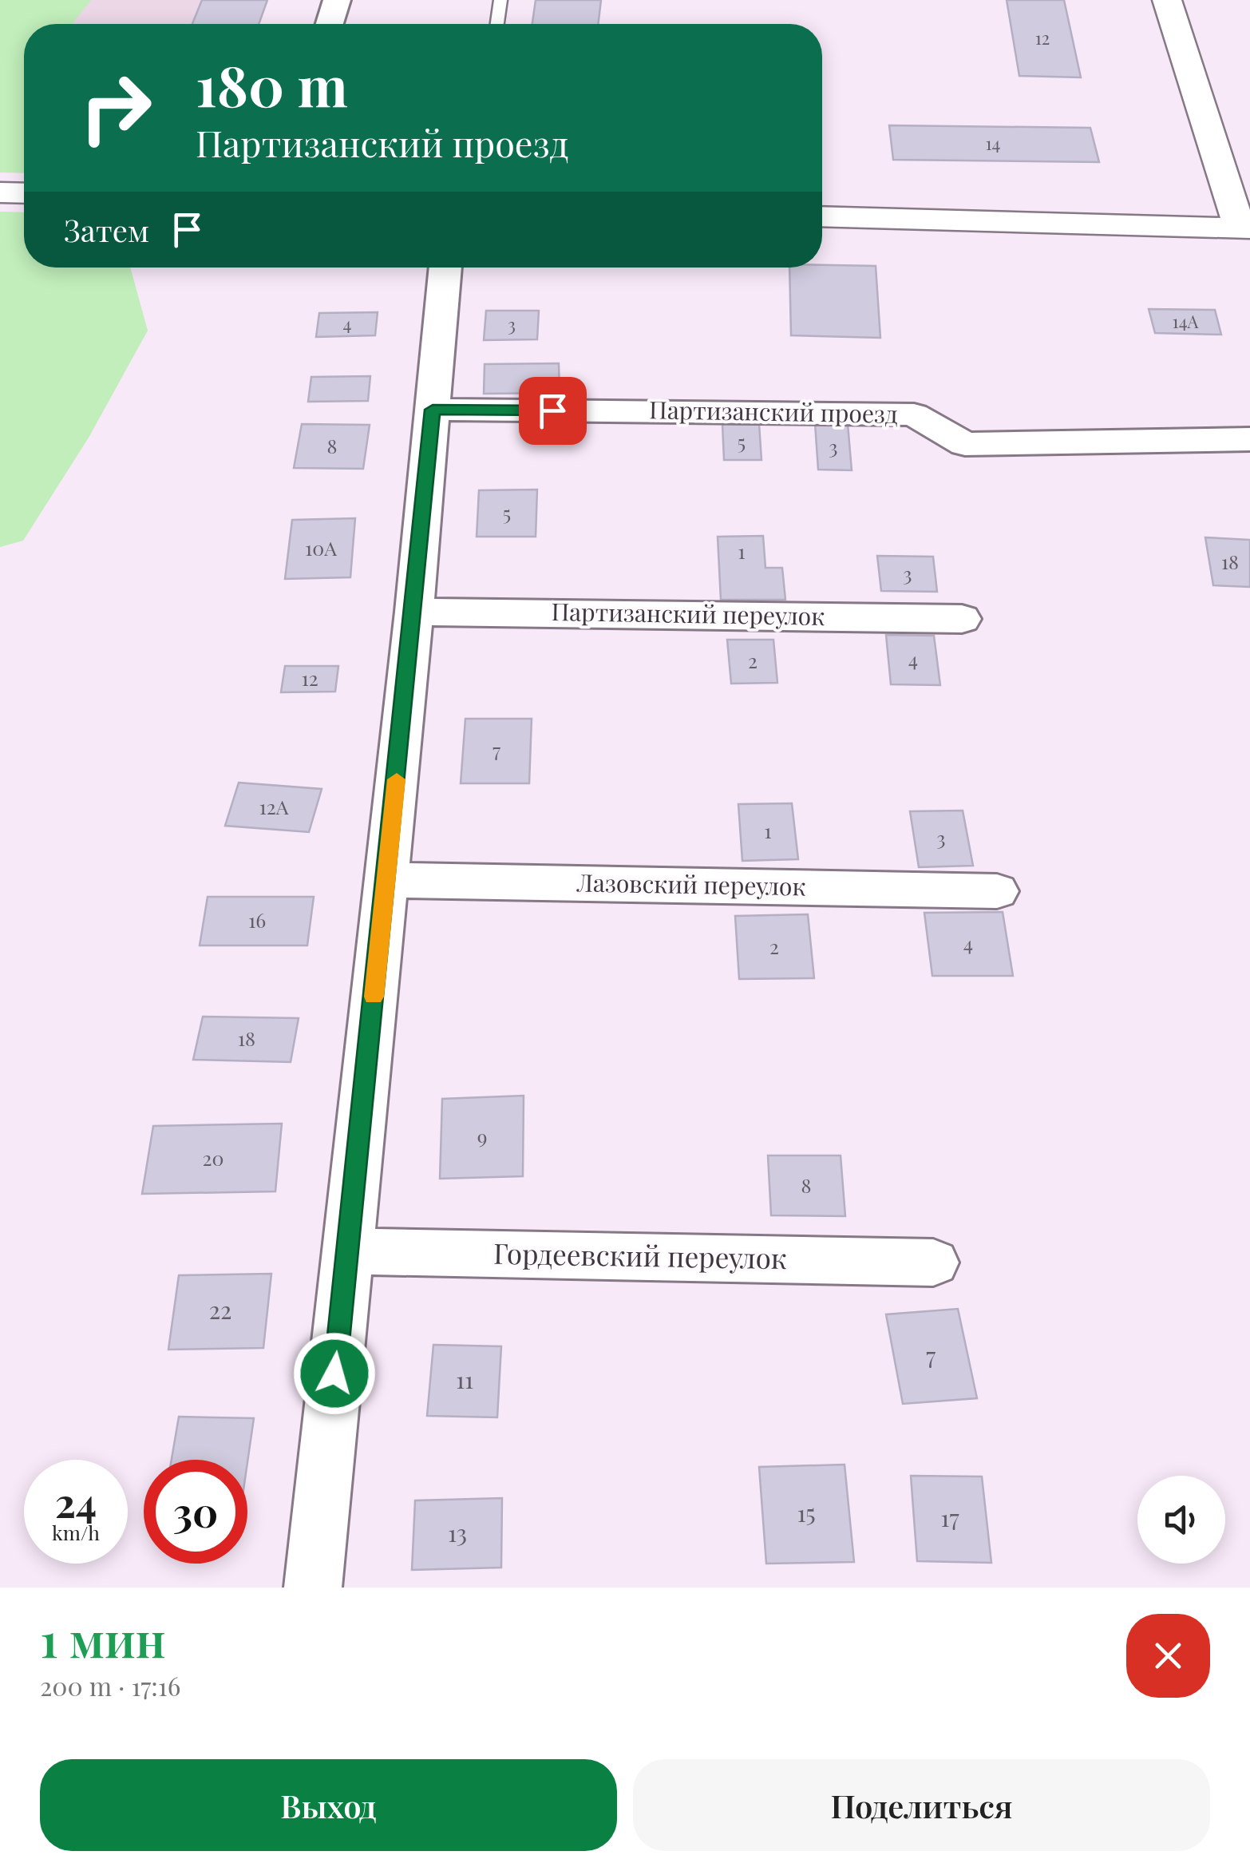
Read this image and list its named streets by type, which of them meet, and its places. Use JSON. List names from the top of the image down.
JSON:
{
  "streets": {
    "street": [
      "Партизанский проезд",
      "Партизанский переулок",
      "Лазовский переулок",
      "Гордеевский переулок"
    ]
  },
  "house_numbers": [
    "12",
    "14",
    "14А",
    "4",
    "3",
    "5",
    "8",
    "3",
    "5",
    "10А",
    "1",
    "18",
    "3",
    "4",
    "2",
    "12",
    "7",
    "12А",
    "1",
    "3",
    "16",
    "4",
    "2",
    "18",
    "9",
    "20",
    "8",
    "22",
    "7",
    "11",
    "15",
    "17",
    "13"
  ],
  "page": {
    "turn": ["180 m", "Партизанский проезд"],
    "then": "Затем",
    "speed": "24 km/h",
    "limit": "30",
    "heading": ["1 мин", "200 m · 17:16"],
    "buttons": ["Выход", "Поделиться"]
  }
}
